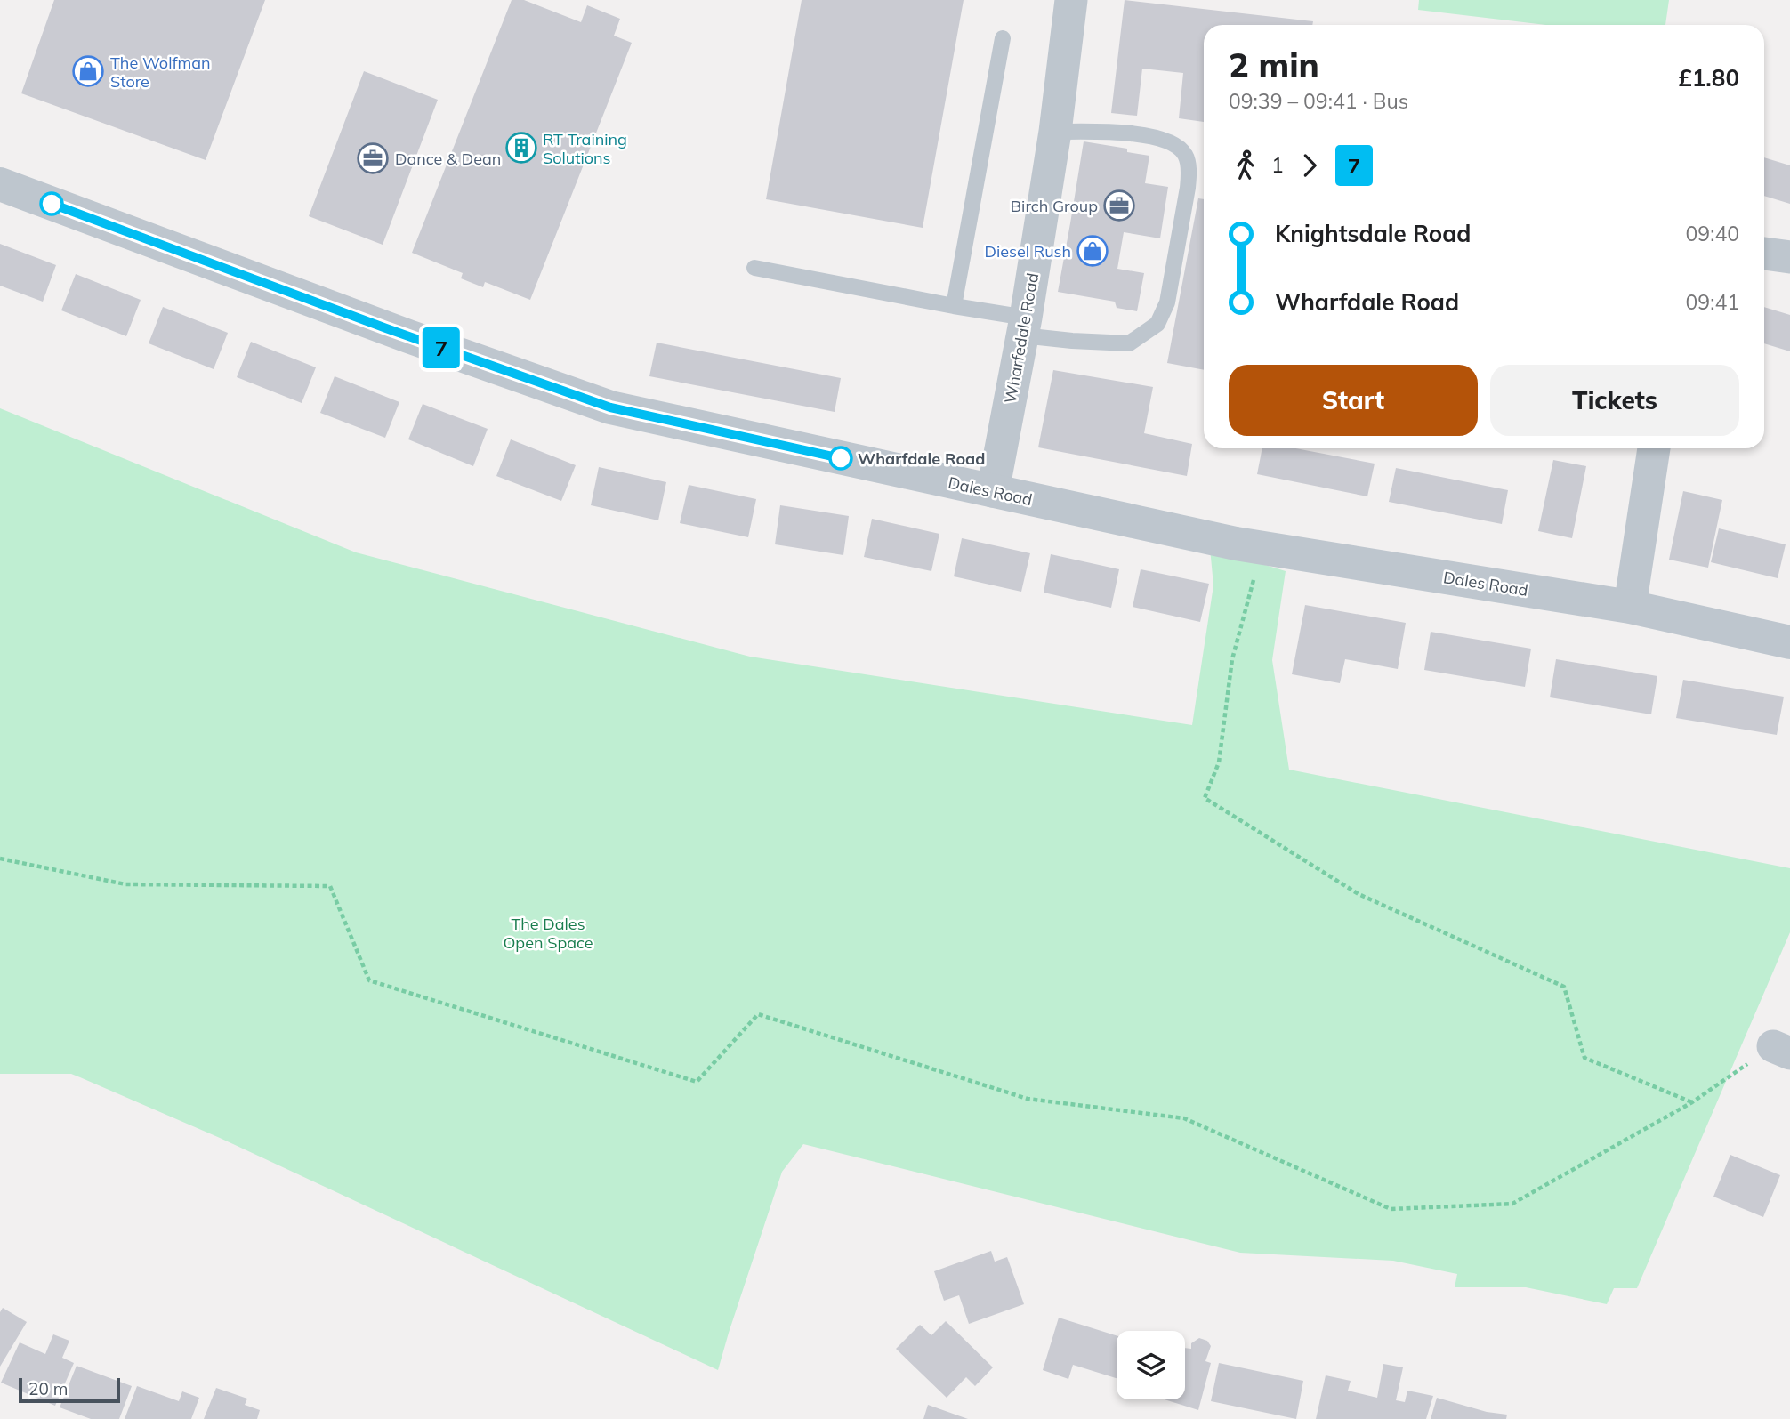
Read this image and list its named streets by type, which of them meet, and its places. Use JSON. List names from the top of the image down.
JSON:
{
  "streets": {
    "street": ["Wharfedale Road", "Dales Road"]
  },
  "crossings": [
    ["Wharfedale Road", "Dales Road"]
  ],
  "parks": ["The Dales Open Space"],
  "places": {
    "shop": ["The Wolfman Store", "Diesel Rush"],
    "building": ["RT Training Solutions"],
    "office": ["Dance & Dean", "Birch Group"],
    "other": ["Wharfdale Road"]
  },
  "lines": ["bus line 7"],
  "scale_bar": "20 m",
  "page": {
    "on_map": "7",
    "heading": ["2 min", "09:39 – 09:41 · Bus", "£1.80"],
    "legs": ["1", "7"],
    "list": [
      {
        "name": "Knightsdale Road",
        "value": "09:40"
      },
      {
        "name": "Wharfdale Road",
        "value": "09:41"
      }
    ],
    "buttons": ["Start", "Tickets"],
    "scale": "20 m"
  }
}
